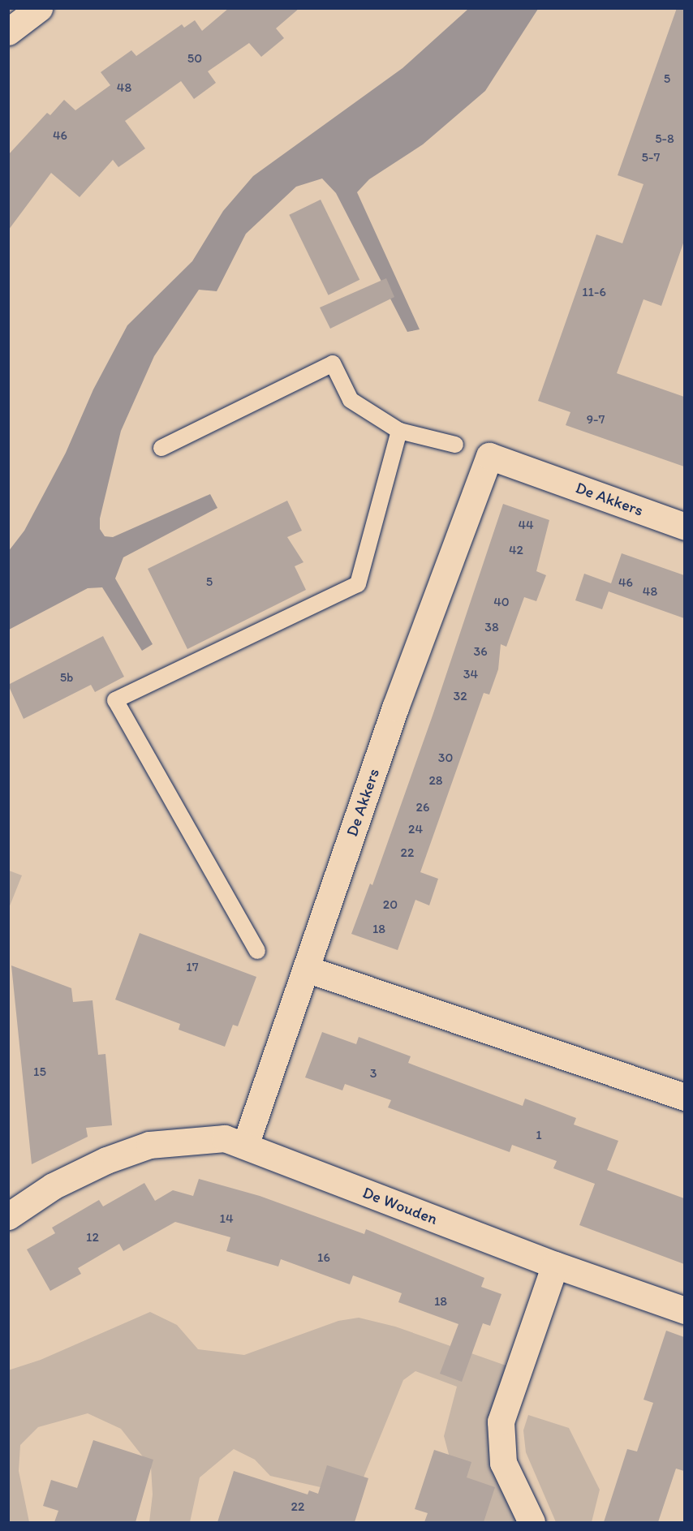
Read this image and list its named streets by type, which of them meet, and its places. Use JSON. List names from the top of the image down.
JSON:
{
  "streets": {
    "street": ["De Akkers", "De Wouden"]
  },
  "house_numbers": [
    "50",
    "5",
    "48",
    "46",
    "5-8",
    "5-7",
    "11-6",
    "9-7",
    "44",
    "42",
    "5",
    "46",
    "48",
    "40",
    "38",
    "36",
    "34",
    "5b",
    "32",
    "30",
    "28",
    "26",
    "24",
    "22",
    "20",
    "18",
    "17",
    "15",
    "3",
    "1",
    "14",
    "12",
    "16",
    "18",
    "22"
  ]
}
